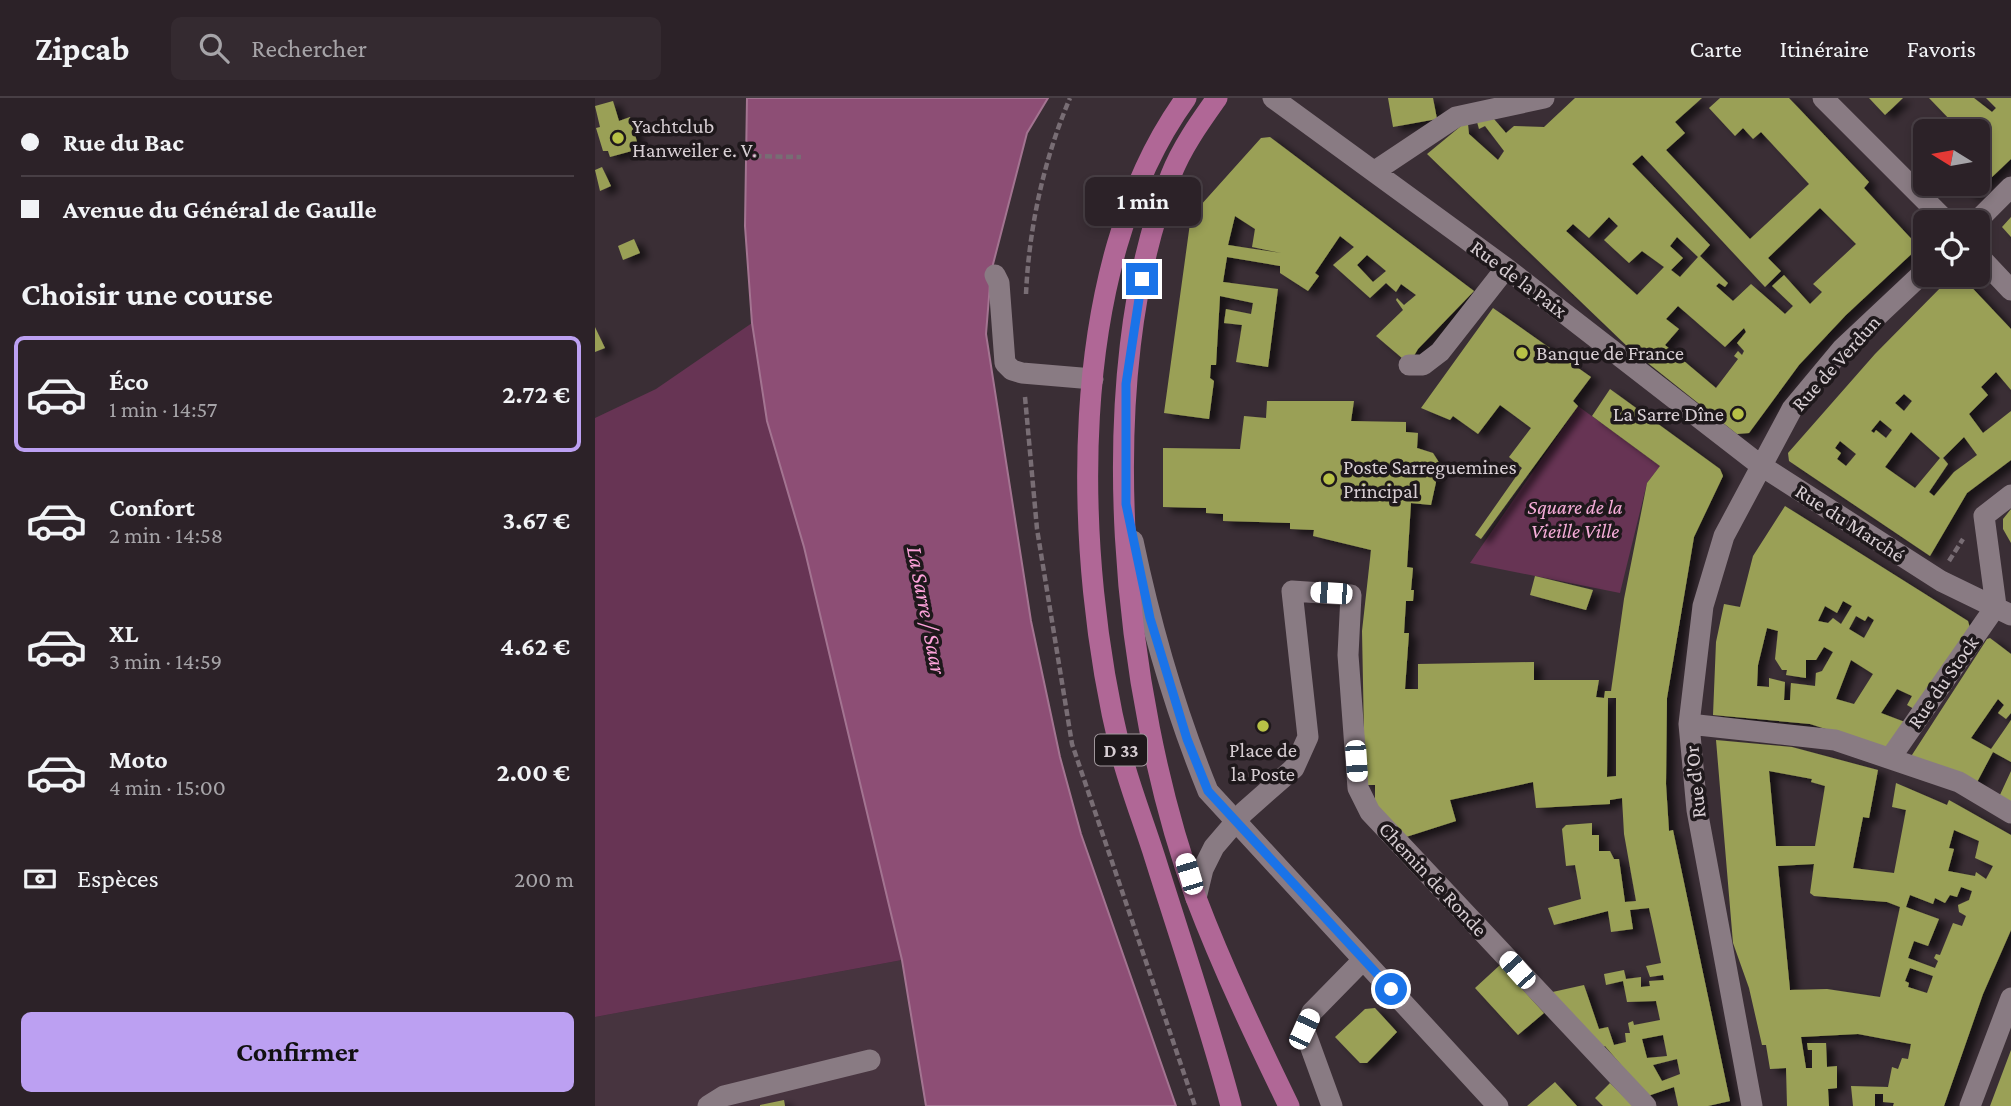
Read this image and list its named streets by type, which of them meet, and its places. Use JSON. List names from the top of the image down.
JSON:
{
  "streets": {
    "main road": ["D 33"],
    "street": [
      "Rue de la Paix",
      "Rue de Verdun",
      "Rue du Marché",
      "Rue du Stock",
      "Rue d'Or",
      "Chemin de Ronde"
    ]
  },
  "crossings": [
    ["Rue de la Paix", "Rue de Verdun"],
    ["Rue de la Paix", "Rue du Marché"],
    ["Rue de la Paix", "Rue d'Or"],
    ["Rue de Verdun", "Rue du Marché"],
    ["Rue de Verdun", "Rue d'Or"],
    ["Rue du Marché", "Rue du Stock"],
    ["Rue du Marché", "Rue d'Or"]
  ],
  "water": ["La Sarre / Saar"],
  "parks": ["Square de la Vieille Ville"],
  "places": [
    "Yachtclub Hanweiler e. V.",
    "Banque de France",
    "La Sarre Dîne",
    "Poste Sarreguemines Principal",
    "Place de la Poste"
  ],
  "north": "left",
  "page": {
    "header": "Zipcab",
    "search": "Rechercher",
    "nav": ["Carte", "Itinéraire", "Favoris"],
    "banner": ["Rue du Bac", "Avenue du Général de Gaulle"],
    "bubble": "1 min",
    "heading": "Choisir une course",
    "list": [
      {
        "name": "Éco",
        "note": "1 min · 14:57",
        "value": "2.72 €"
      },
      {
        "name": "Confort",
        "note": "2 min · 14:58",
        "value": "3.67 €"
      },
      {
        "name": "XL",
        "note": "3 min · 14:59",
        "value": "4.62 €"
      },
      {
        "name": "Moto",
        "note": "4 min · 15:00",
        "value": "2.00 €"
      }
    ],
    "pay": ["Espèces", "200 m"],
    "buttons": "Confirmer"
  }
}
